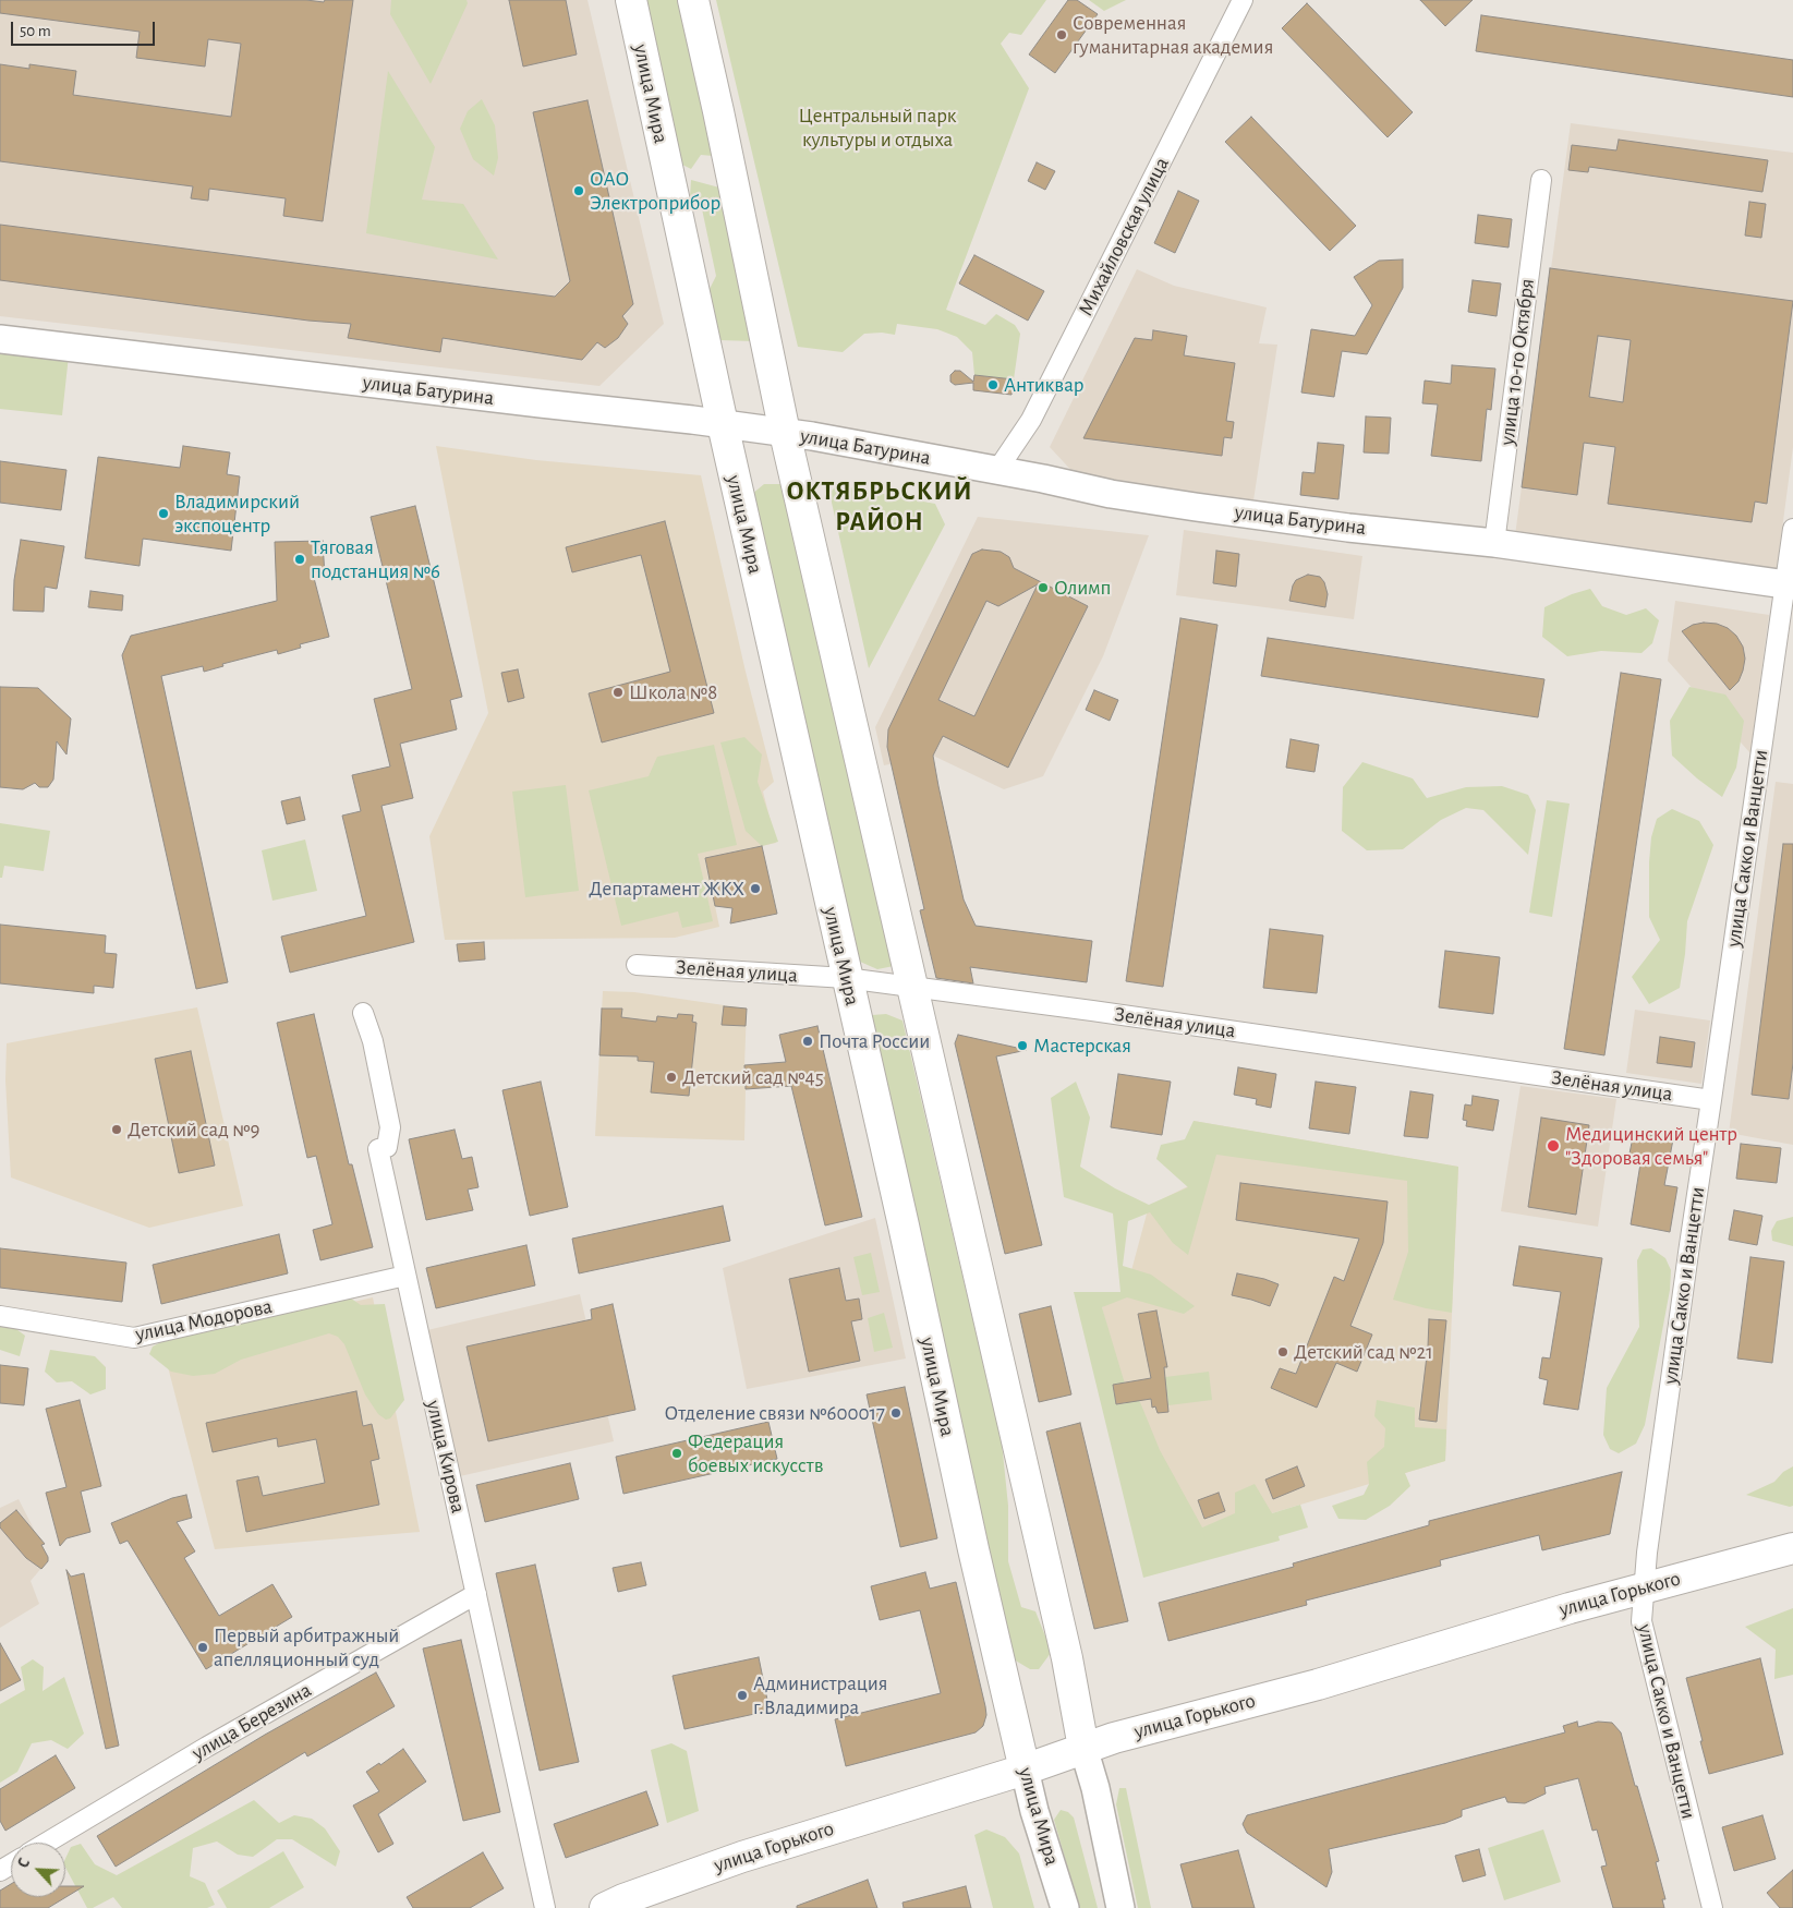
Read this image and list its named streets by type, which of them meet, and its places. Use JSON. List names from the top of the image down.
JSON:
{
  "streets": {
    "main road": ["улица Мира", "улица Батурина", "улица Горького"],
    "street": [
      "Михайловская улица",
      "улица 10-го Октября",
      "улица Сакко и Ванцетти",
      "Зелёная улица",
      "улица Модорова",
      "улица Кирова",
      "улица Березина"
    ]
  },
  "crossings": [
    ["улица Мира", "улица Батурина"],
    ["улица Мира", "Зелёная улица"],
    ["улица Мира", "улица Горького"],
    ["Михайловская улица", "улица Батурина"],
    ["улица 10-го Октября", "улица Батурина"],
    ["улица Батурина", "улица Сакко и Ванцетти"],
    ["улица Сакко и Ванцетти", "Зелёная улица"],
    ["улица Сакко и Ванцетти", "улица Горького"],
    ["улица Модорова", "улица Кирова"],
    ["улица Кирова", "улица Березина"]
  ],
  "districts": ["ОКТЯБРЬСКИЙ РАЙОН"],
  "parks": ["Центральный парк культуры и отдыха"],
  "places": [
    "Современная гуманитарная академия",
    "ОАО Электроприбор",
    "Антиквар",
    "Владимирский экспоцентр",
    "Тяговая подстанция №6",
    "Олимп",
    "Школа №8",
    "Департамент ЖКХ",
    "Почта России",
    "Мастерская",
    "Детский сад №45",
    "Детский сад №9",
    "Медицинский центр \"Здоровая семья\"",
    "Детский сад №21",
    "Отделение связи №600017",
    "Федерация боевых искусств",
    "Первый арбитражный апелляционный суд",
    "Администрация г.Владимира"
  ],
  "scale_bar": "50 m",
  "north": "top left"
}
